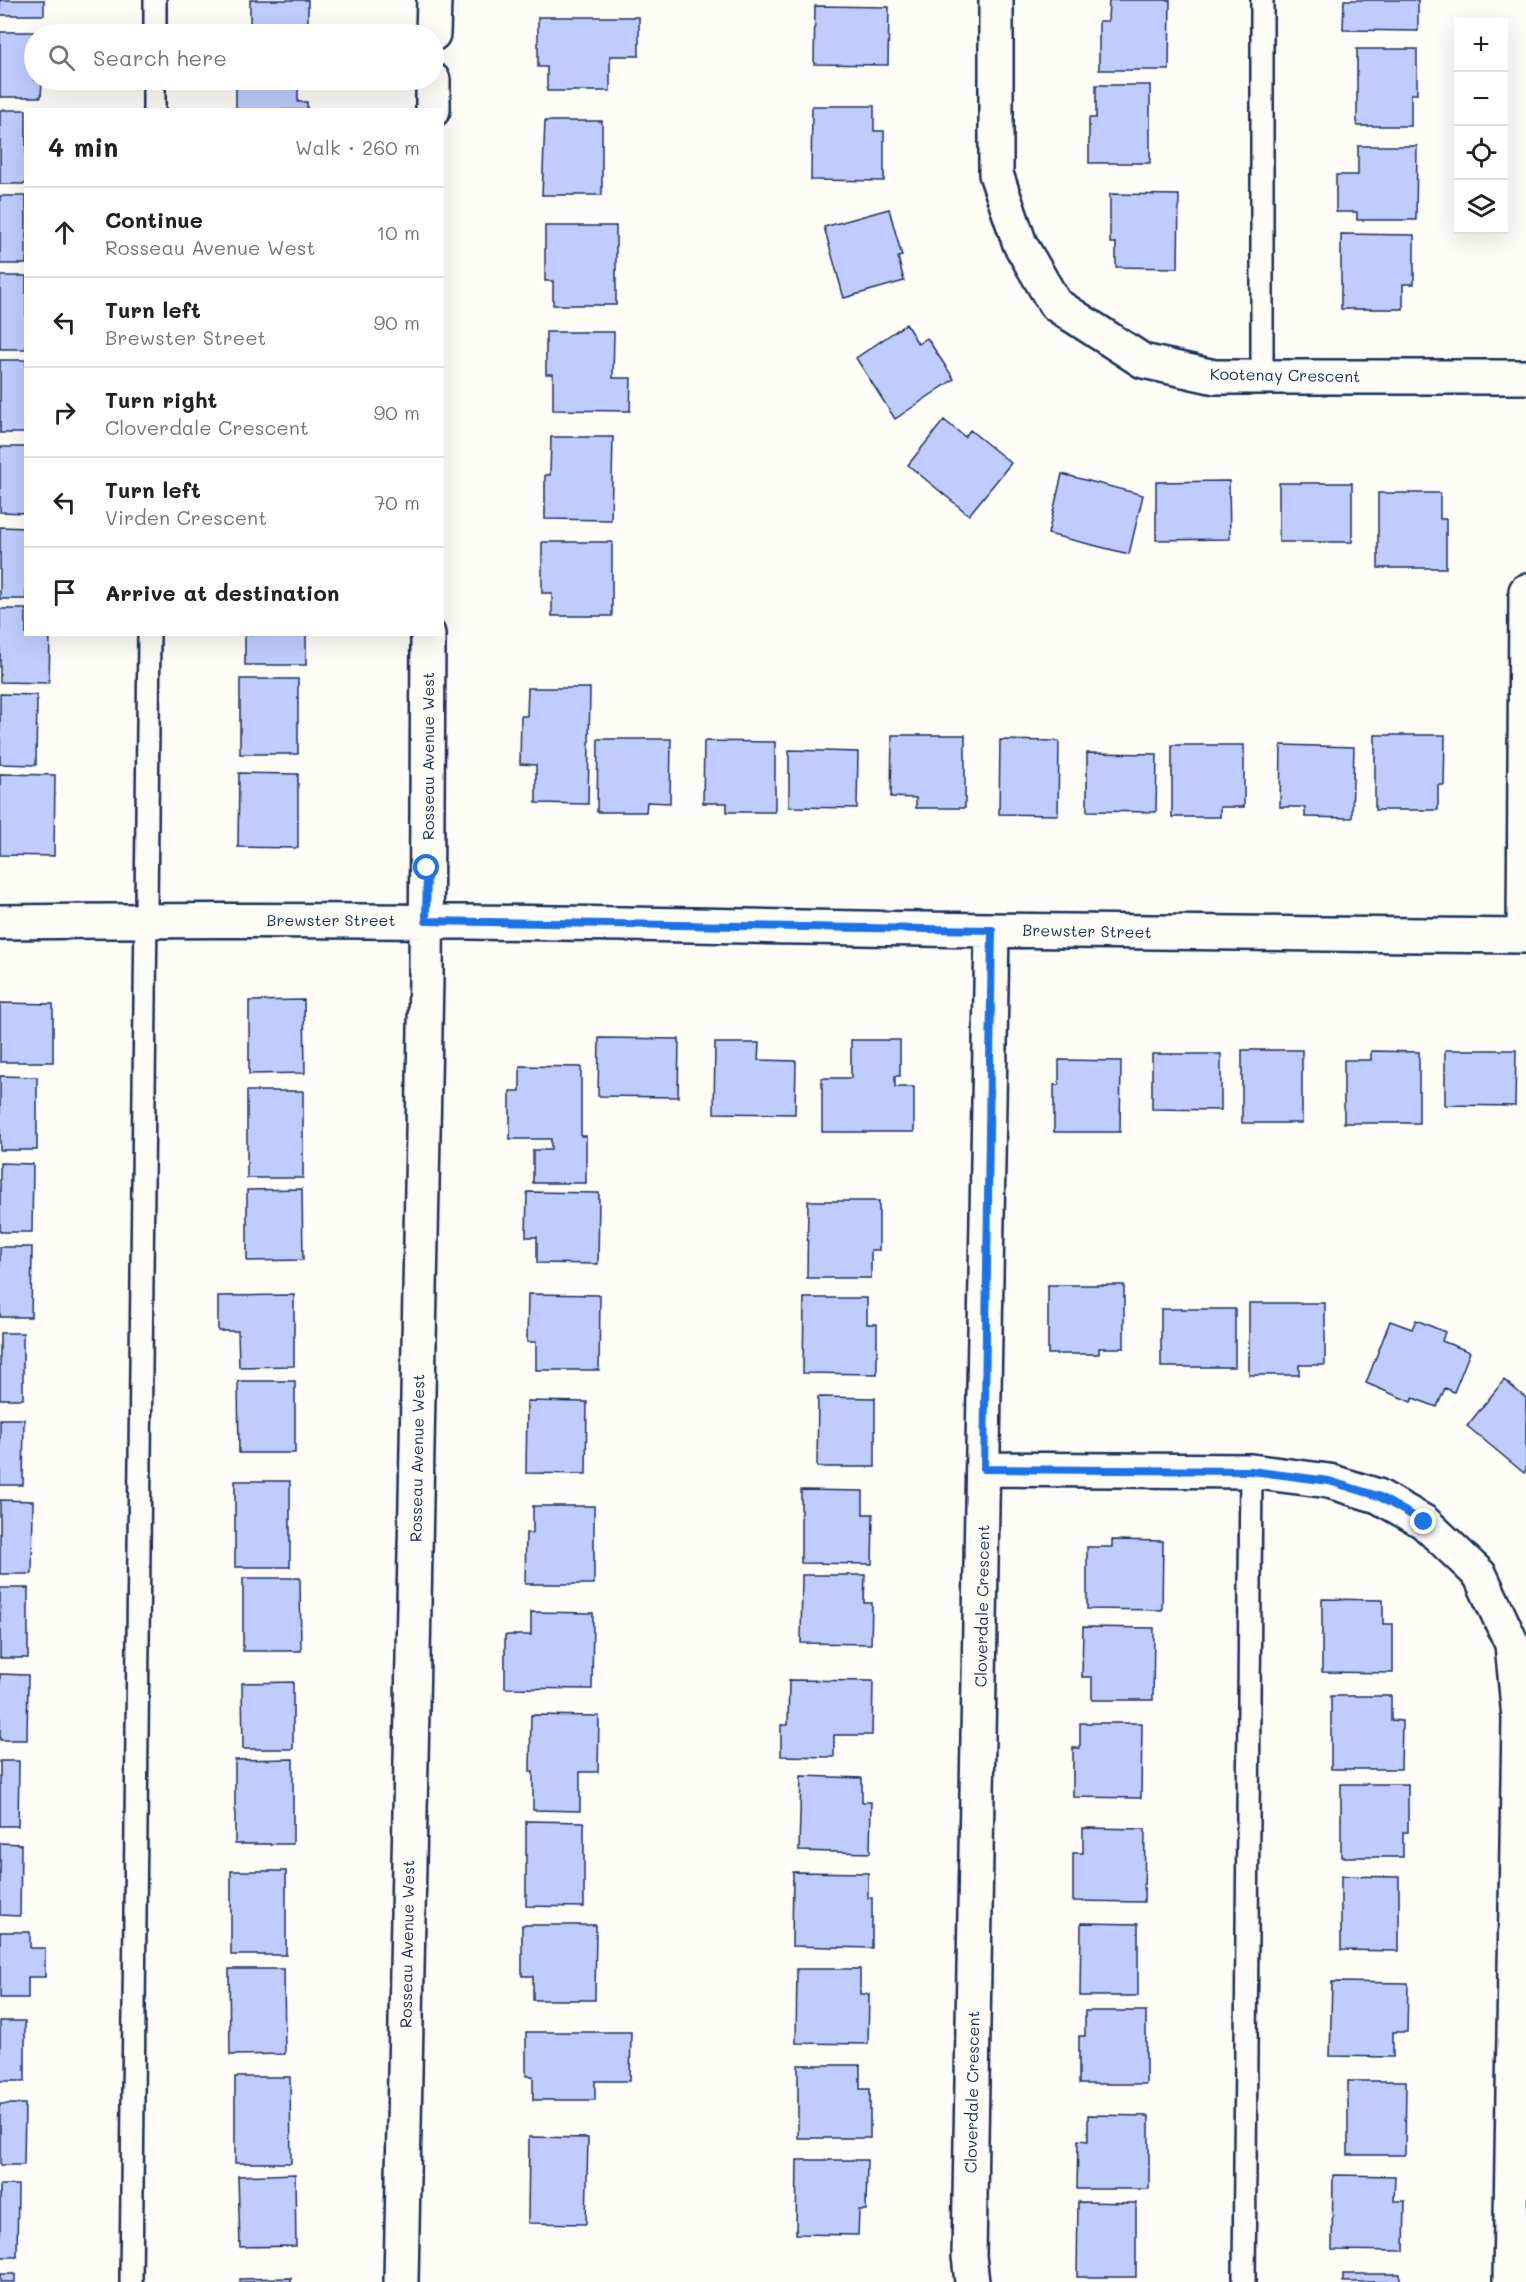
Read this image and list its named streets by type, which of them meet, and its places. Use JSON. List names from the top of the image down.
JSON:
{
  "streets": {
    "street": [
      "Kootenay Crescent",
      "Rosseau Avenue West",
      "Brewster Street",
      "Cloverdale Crescent"
    ]
  },
  "crossings": [
    ["Rosseau Avenue West", "Brewster Street"],
    ["Brewster Street", "Cloverdale Crescent"]
  ],
  "page": {
    "map_buttons": ["+", "−"],
    "search": "Search here",
    "heading": ["4 min", "Walk · 260 m"],
    "list": [
      ["Continue", "Rosseau Avenue West", "10 m"],
      ["Turn left", "Brewster Street", "90 m"],
      ["Turn right", "Cloverdale Crescent", "90 m"],
      ["Turn left", "Virden Crescent", "70 m"],
      "Arrive at destination"
    ]
  }
}
